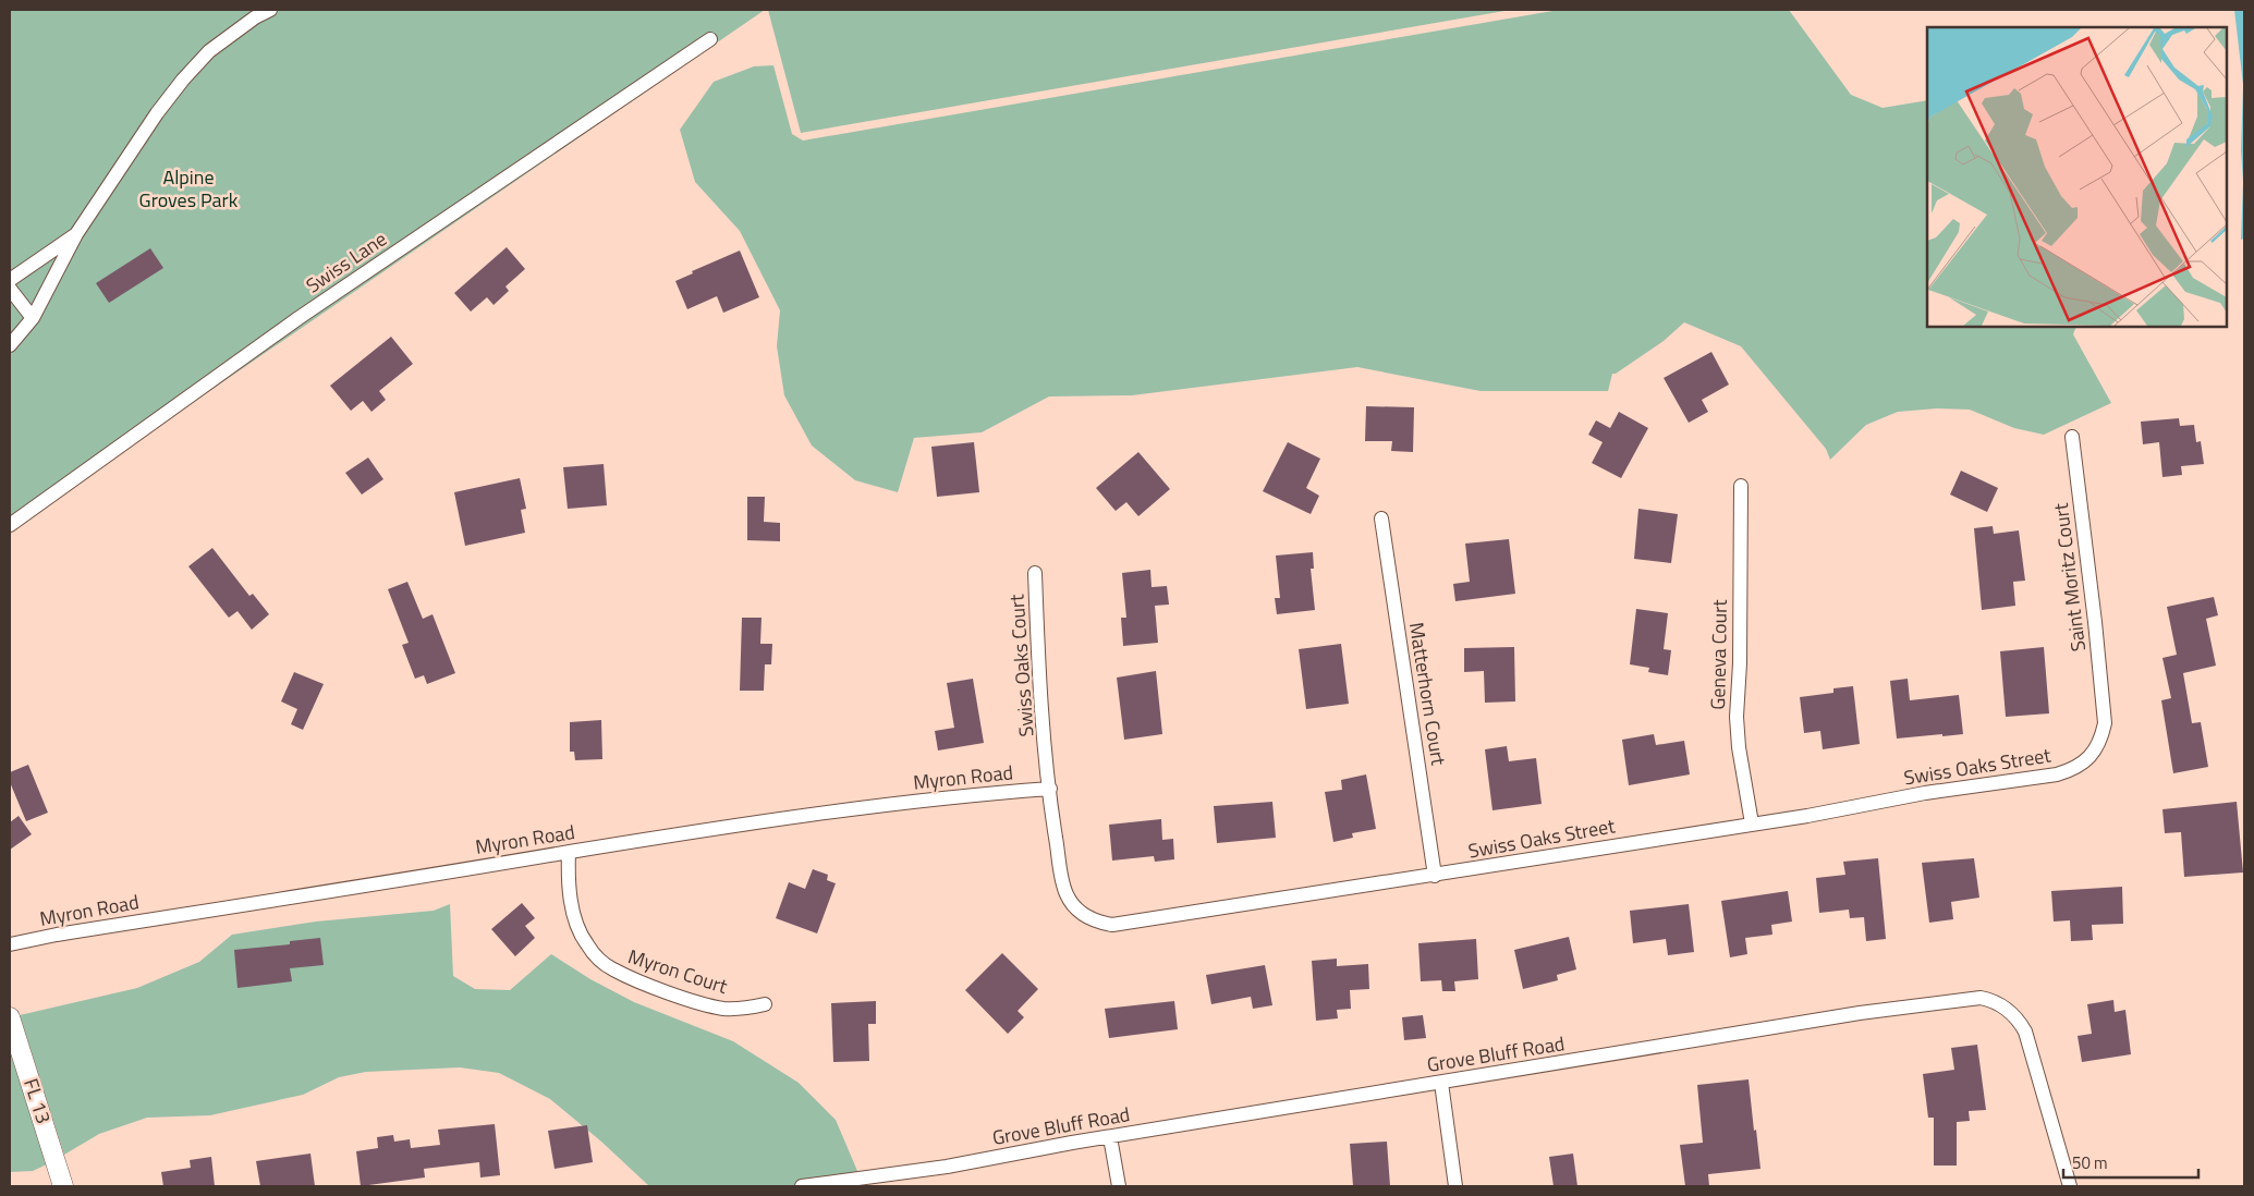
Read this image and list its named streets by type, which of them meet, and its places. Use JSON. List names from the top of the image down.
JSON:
{
  "streets": {
    "main road": ["FL 13"],
    "street": [
      "Swiss Lane",
      "Saint Moritz Court",
      "Geneva Court",
      "Swiss Oaks Court",
      "Matterhorn Court",
      "Swiss Oaks Street",
      "Myron Road",
      "Myron Court",
      "Grove Bluff Road"
    ]
  },
  "crossings": [
    ["Saint Moritz Court", "Swiss Oaks Street"],
    ["Geneva Court", "Swiss Oaks Street"],
    ["Swiss Oaks Court", "Swiss Oaks Street"],
    ["Swiss Oaks Court", "Myron Road"],
    ["Matterhorn Court", "Swiss Oaks Street"],
    ["Swiss Oaks Street", "Myron Road"],
    ["Myron Road", "Myron Court"]
  ],
  "parks": ["Alpine Groves Park"],
  "scale_bar": "50 m"
}
